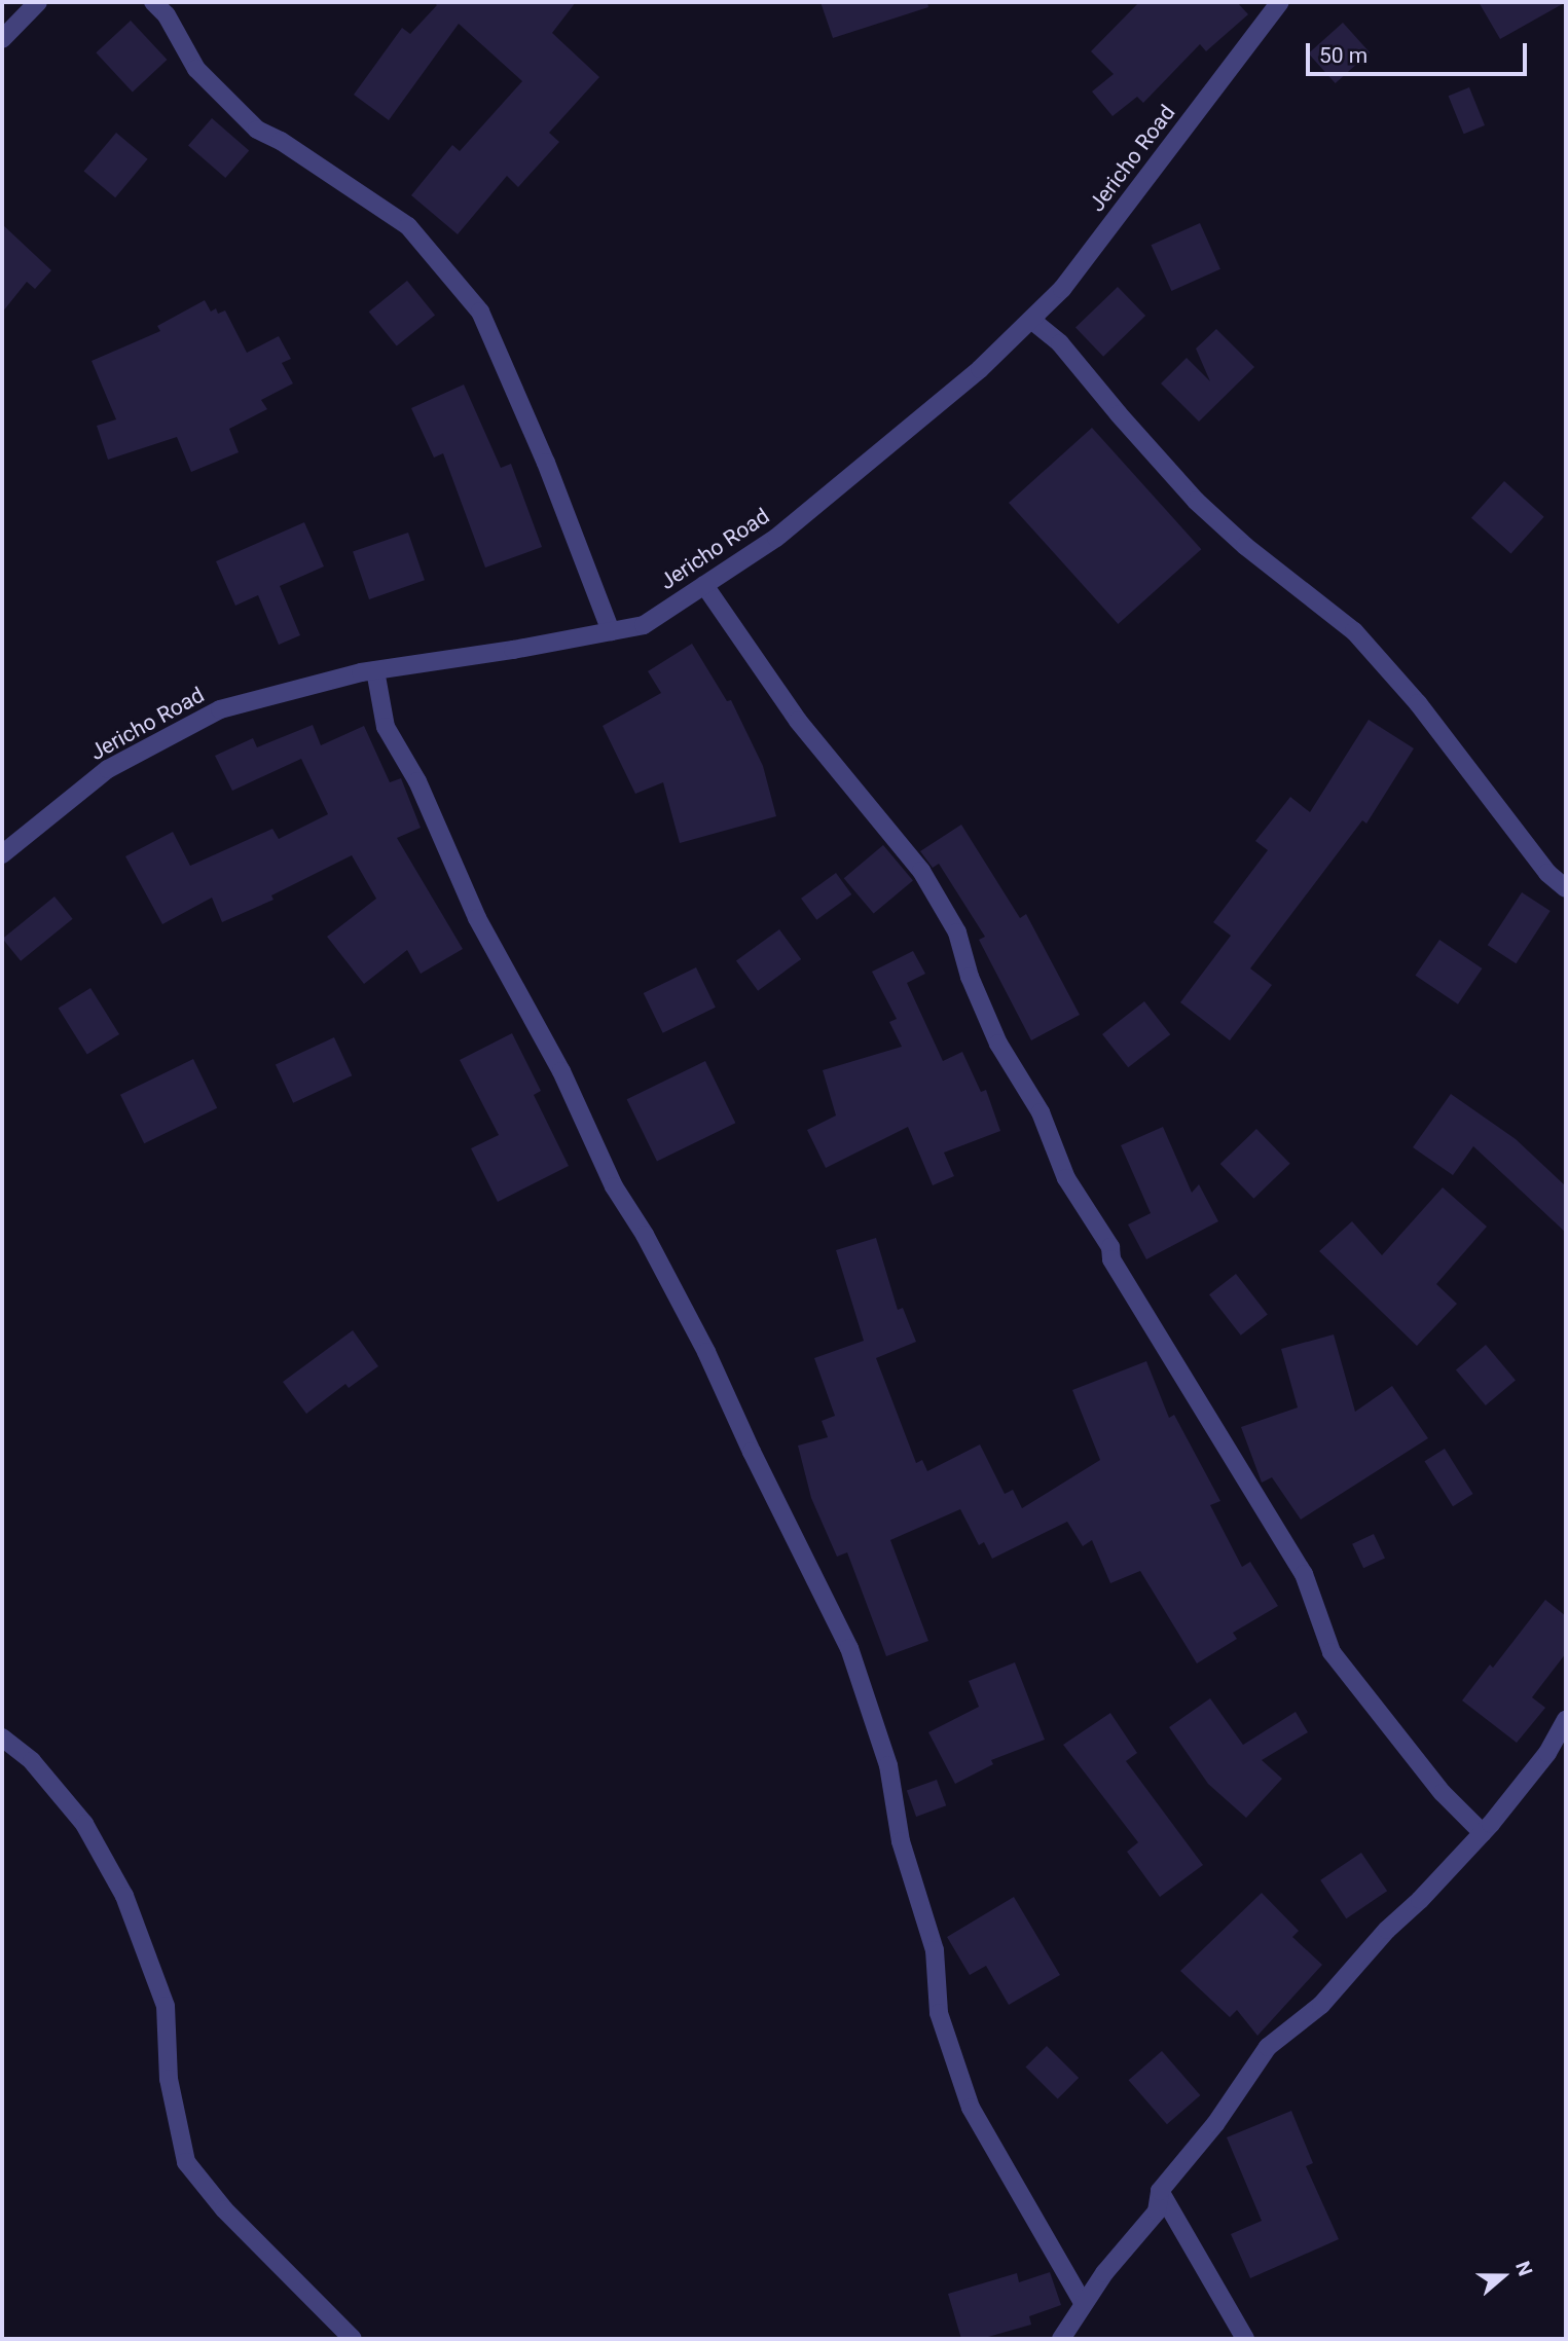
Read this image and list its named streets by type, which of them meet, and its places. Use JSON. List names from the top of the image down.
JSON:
{
  "streets": {
    "street": ["Jericho Road"]
  },
  "scale_bar": "50 m",
  "north": "right"
}
